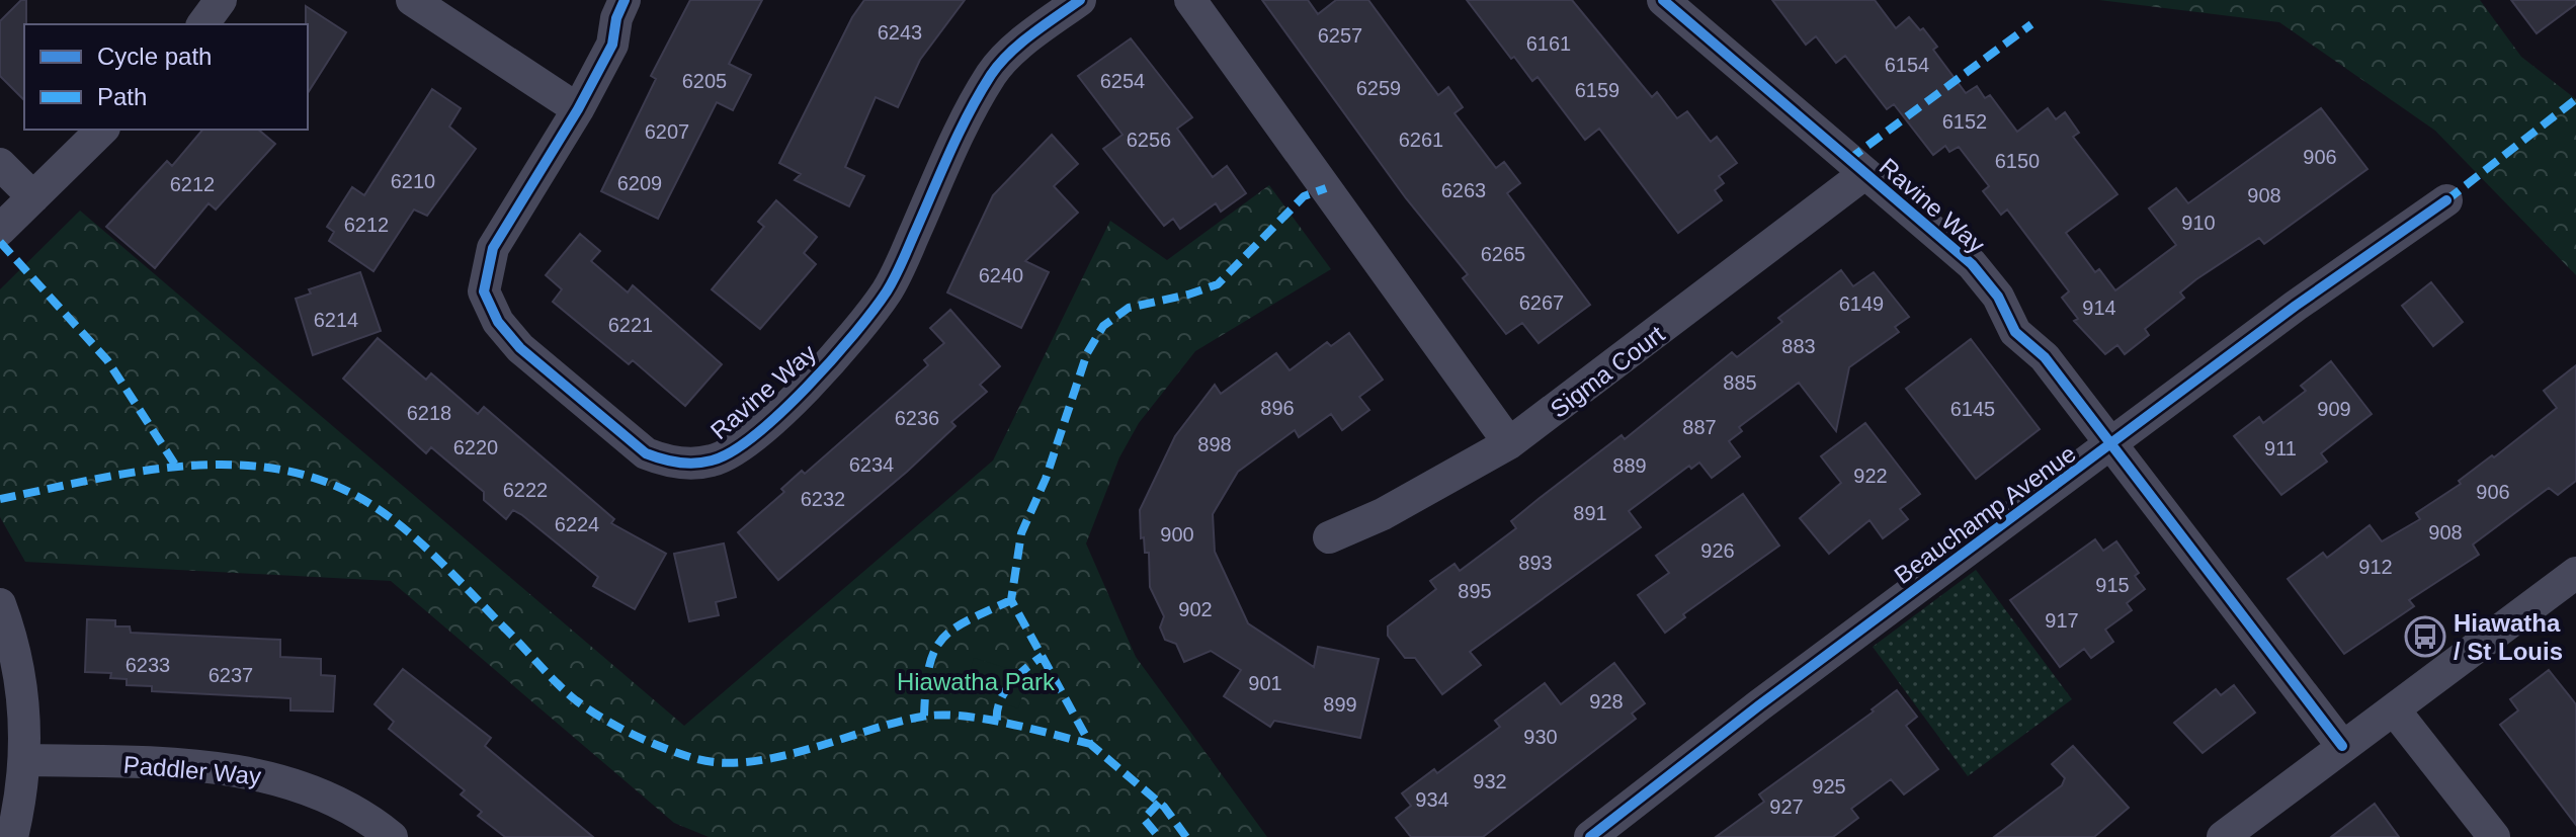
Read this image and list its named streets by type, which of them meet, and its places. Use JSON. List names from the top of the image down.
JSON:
{
  "streets": {
    "street": [
      "Ravine Way",
      "Sigma Court",
      "Beauchamp Avenue",
      "Paddler Way"
    ]
  },
  "crossings": [
    ["Ravine Way", "Sigma Court"],
    ["Ravine Way", "Beauchamp Avenue"]
  ],
  "parks": ["Hiawatha Park"],
  "places": {
    "bus stop": ["Hiawatha / St Louis"]
  },
  "house_numbers": [
    "6243",
    "6257",
    "6161",
    "6154",
    "6205",
    "6254",
    "6259",
    "6159",
    "6152",
    "6207",
    "6256",
    "6261",
    "906",
    "6150",
    "6210",
    "6209",
    "6212",
    "6263",
    "908",
    "910",
    "6212",
    "6265",
    "6240",
    "6267",
    "6149",
    "914",
    "6214",
    "6221",
    "883",
    "885",
    "896",
    "6145",
    "909",
    "6218",
    "6236",
    "887",
    "898",
    "6220",
    "911",
    "6234",
    "889",
    "922",
    "6222",
    "906",
    "6232",
    "891",
    "6224",
    "908",
    "900",
    "926",
    "893",
    "912",
    "915",
    "895",
    "902",
    "917",
    "6233",
    "6237",
    "901",
    "928",
    "899",
    "930",
    "932",
    "925",
    "934",
    "927"
  ],
  "legend": ["Cycle path", "Path"]
}
